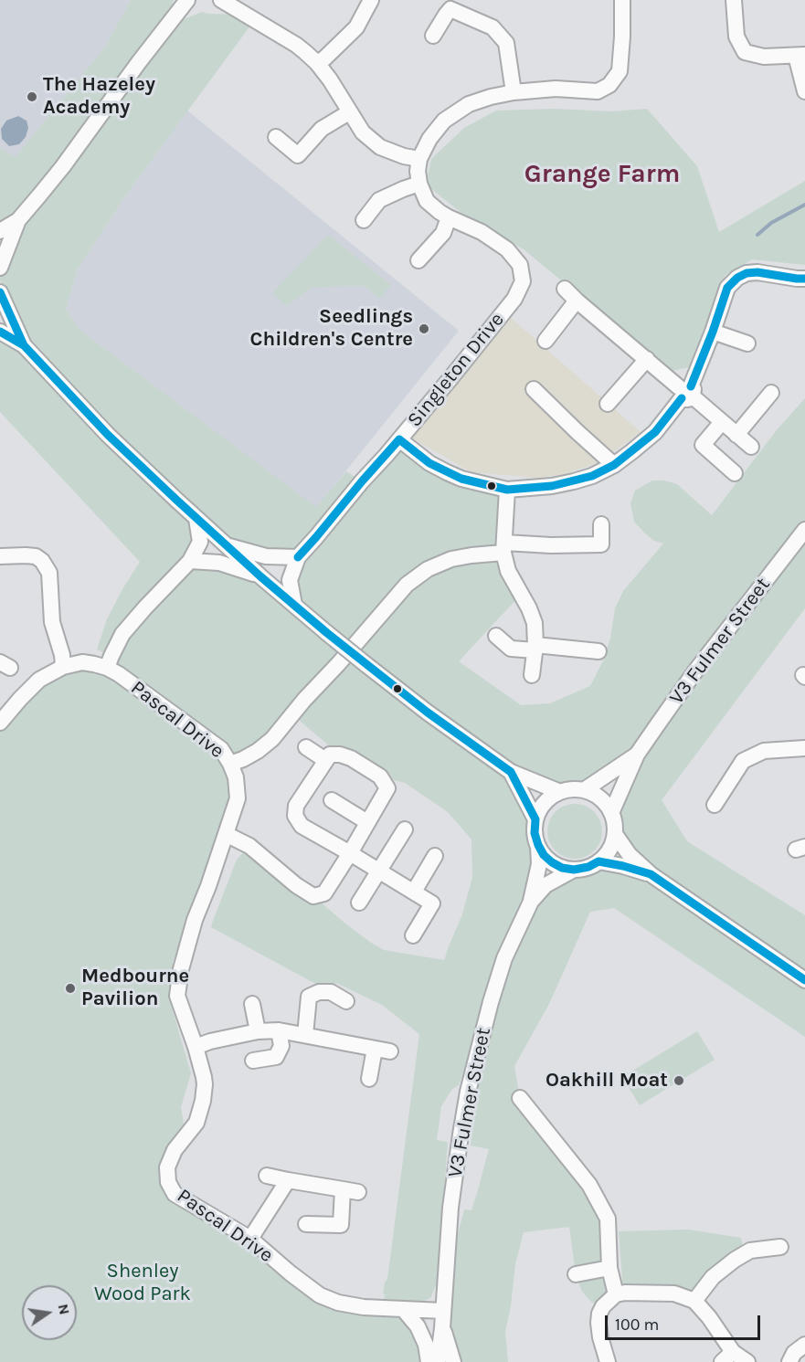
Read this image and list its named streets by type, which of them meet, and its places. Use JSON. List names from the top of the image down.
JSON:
{
  "streets": {
    "street": ["Singleton Drive", "V3 Fulmer Street", "Pascal Drive"]
  },
  "crossings": [
    ["V3 Fulmer Street", "Pascal Drive"]
  ],
  "districts": ["Grange Farm"],
  "parks": ["Shenley Wood Park"],
  "places": [
    "The Hazeley Academy",
    "Seedlings Children's Centre",
    "Medbourne Pavilion",
    "Oakhill Moat"
  ],
  "scale_bar": "100 m",
  "north": "right"
}
